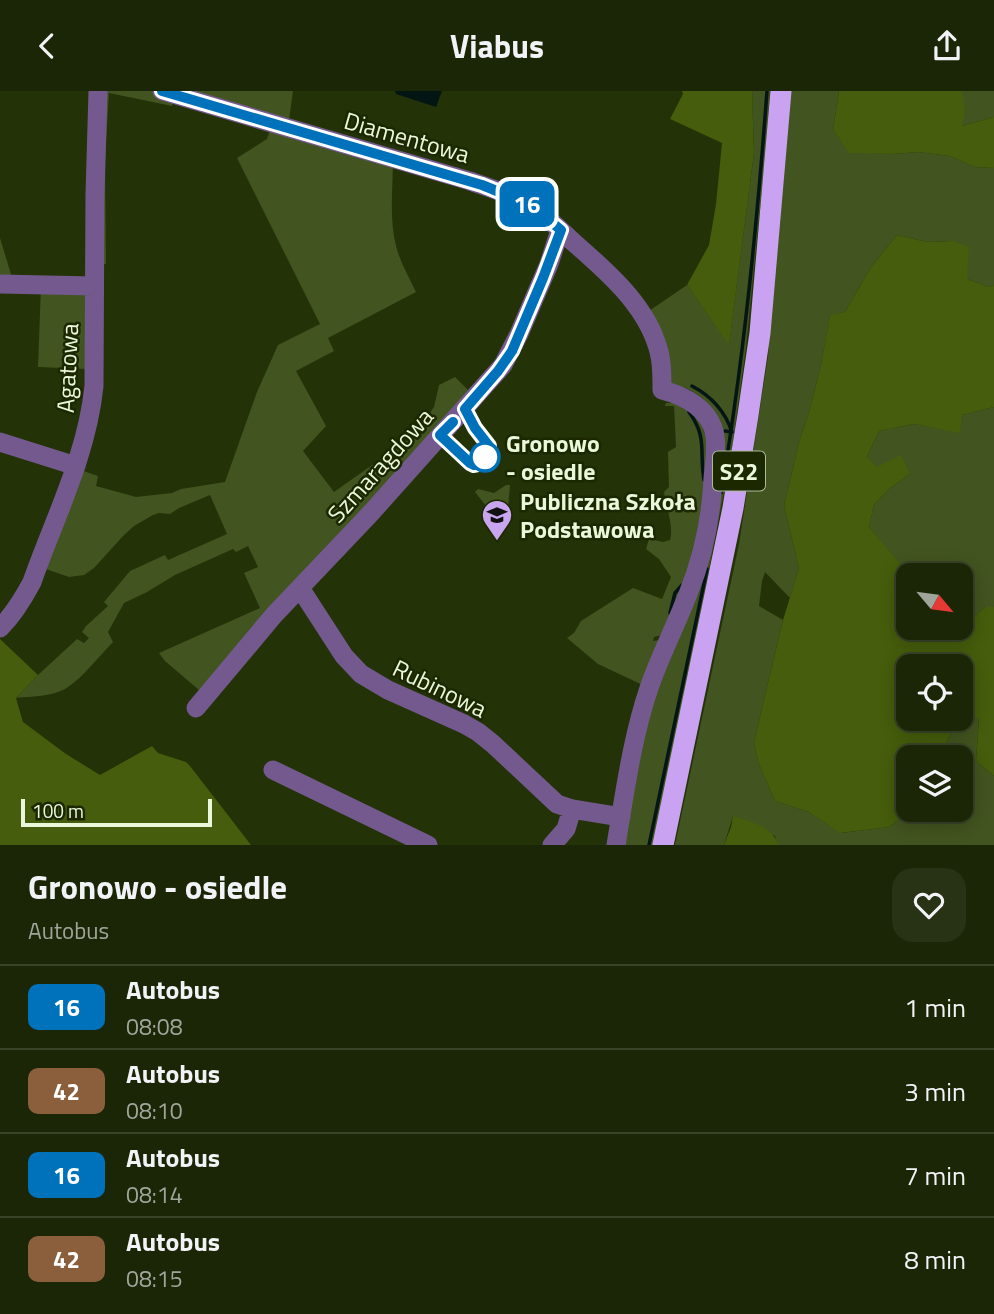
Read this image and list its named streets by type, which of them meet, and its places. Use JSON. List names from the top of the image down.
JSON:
{
  "streets": {
    "highway": ["S22"],
    "street": [
      "Diamentowa",
      "Agatowa",
      "Szmaragdowa",
      "Rubinowa"
    ]
  },
  "crossings": [
    ["Diamentowa", "Szmaragdowa"],
    ["Diamentowa", "Rubinowa"],
    ["Szmaragdowa", "Rubinowa"]
  ],
  "places": {
    "other": ["Gronowo - osiedle"],
    "school or university": ["Publiczna Szkoła Podstawowa"]
  },
  "lines": ["bus line 16"],
  "scale_bar": "100 m",
  "north": "bottom right",
  "page": {
    "header": "Viabus",
    "on_map": "16",
    "scale": "100 m",
    "heading": ["Gronowo - osiedle", "Autobus"],
    "list": [
      {
        "mark": "16",
        "name": "Autobus",
        "note": "08:08",
        "value": "1 min"
      },
      {
        "mark": "42",
        "name": "Autobus",
        "note": "08:10",
        "value": "3 min"
      },
      {
        "mark": "16",
        "name": "Autobus",
        "note": "08:14",
        "value": "7 min"
      },
      {
        "mark": "42",
        "name": "Autobus",
        "note": "08:15",
        "value": "8 min"
      }
    ]
  }
}
